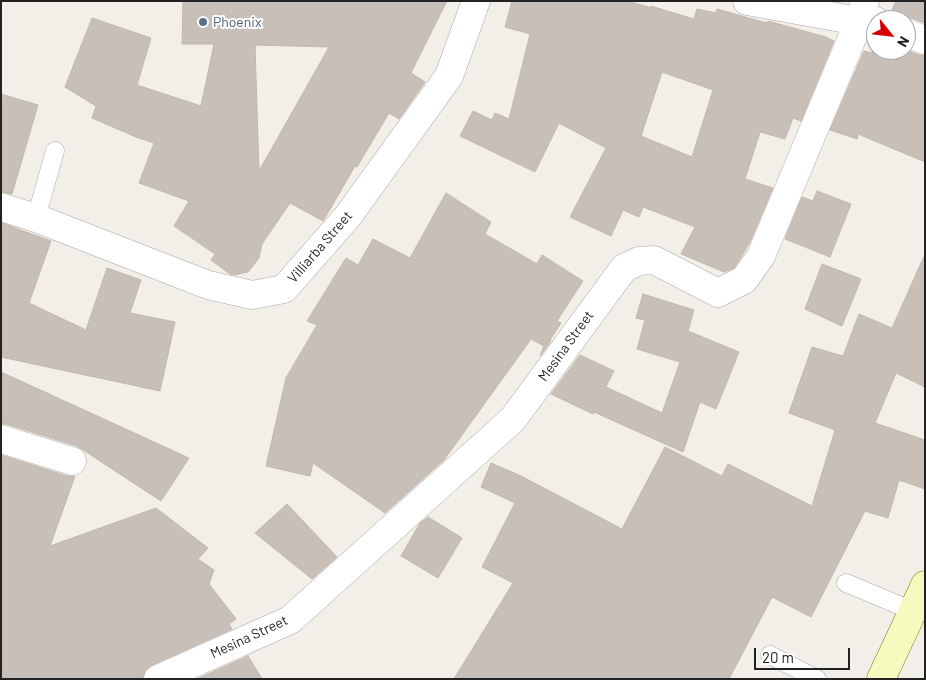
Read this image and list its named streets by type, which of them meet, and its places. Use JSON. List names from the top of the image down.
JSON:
{
  "streets": {
    "street": ["Villiarba Street", "Mesina Street"]
  },
  "places": ["Phoenix"],
  "scale_bar": "20 m",
  "north": "bottom right"
}
